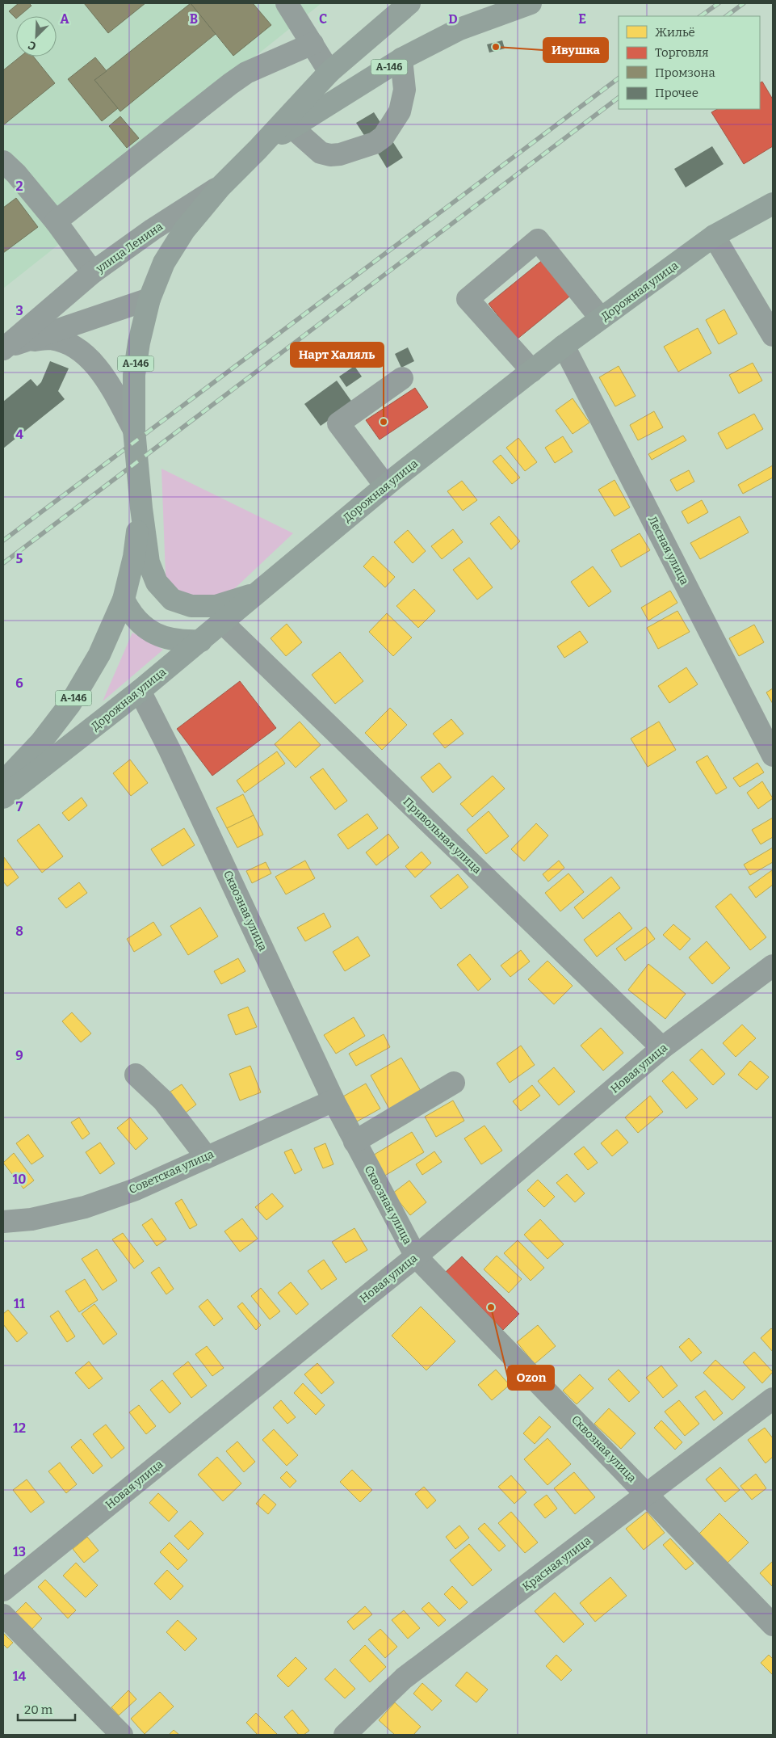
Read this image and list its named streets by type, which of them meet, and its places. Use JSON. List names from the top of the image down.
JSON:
{
  "streets": {
    "main road": ["А-146", "улица Ленина", "Дорожная улица"],
    "street": [
      "Лесная улица",
      "Привольная улица",
      "Сквозная улица",
      "Новая улица",
      "Советская улица",
      "Красная улица"
    ]
  },
  "crossings": [
    ["А-146", "улица Ленина"],
    ["Дорожная улица", "Лесная улица"],
    ["Дорожная улица", "Привольная улица"],
    ["Дорожная улица", "Сквозная улица"],
    ["Привольная улица", "Новая улица"],
    ["Сквозная улица", "Новая улица"],
    ["Сквозная улица", "Советская улица"],
    ["Сквозная улица", "Красная улица"]
  ],
  "places": ["Ивушка", "Нарт Халяль", "Ozon"],
  "legend": [
    "Жильё",
    "Торговля",
    "Промзона",
    "Прочее"
  ],
  "scale_bar": "20 m",
  "north": "bottom left",
  "grid": {
    "columns": [
      "A",
      "B",
      "C",
      "D",
      "E"
    ],
    "rows": [
      "2",
      "3",
      "4",
      "5",
      "6",
      "7",
      "8",
      "9",
      "10",
      "11",
      "12",
      "13",
      "14"
    ]
  }
}
